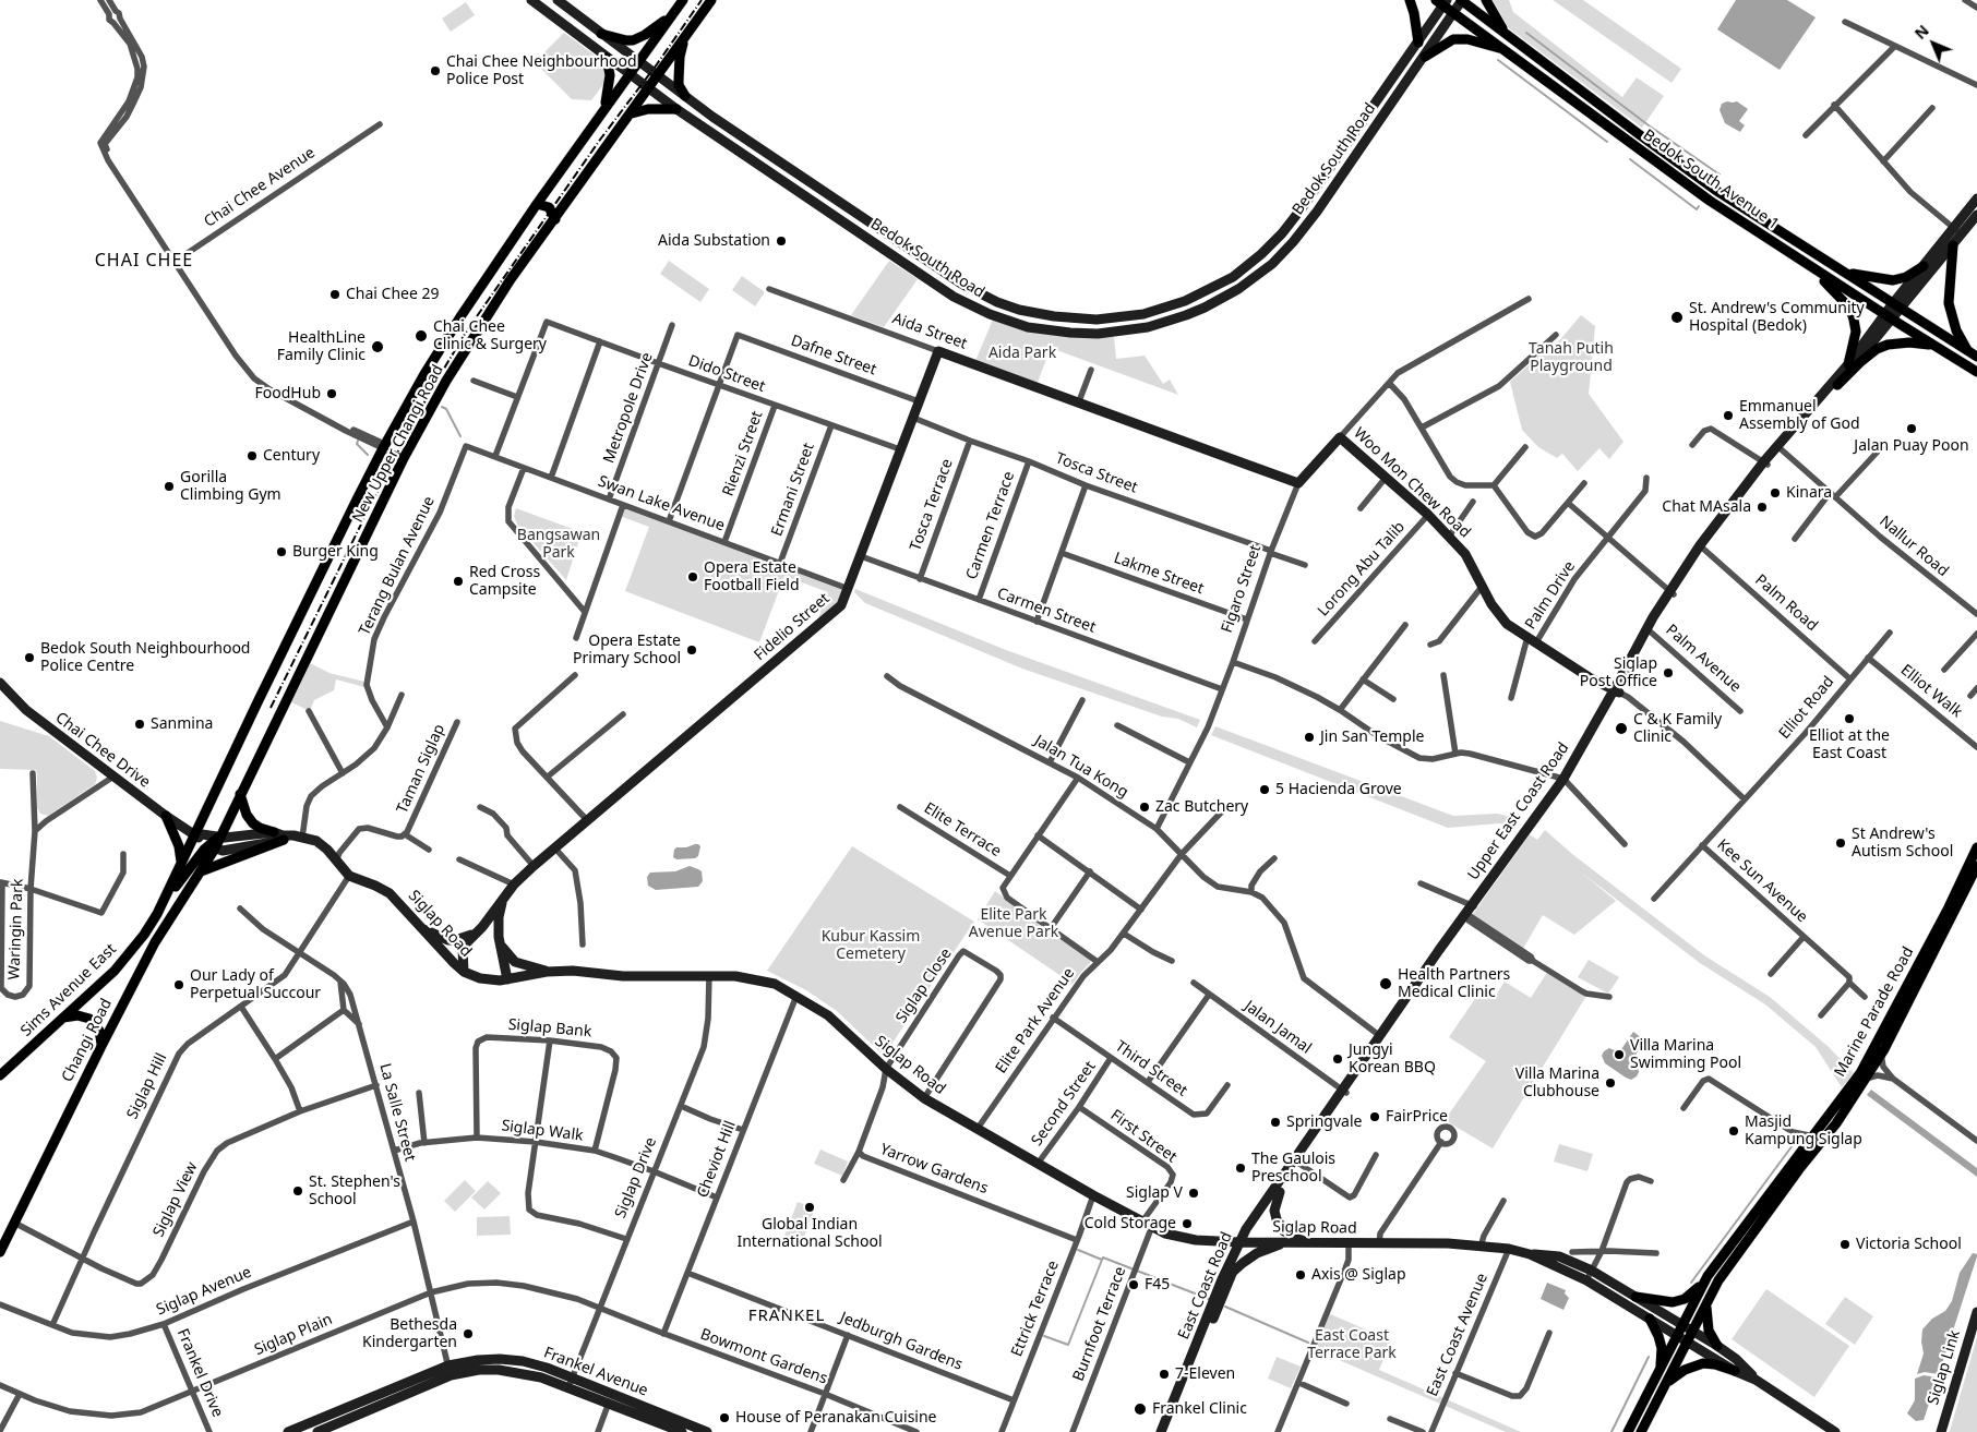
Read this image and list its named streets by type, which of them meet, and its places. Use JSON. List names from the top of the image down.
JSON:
{
  "streets": {
    "main road": [
      "Bedok South Road",
      "Bedok South Avenue 1",
      "Aida Street",
      "New Upper Changi Road",
      "Woo Mon Chew Road",
      "Figaro Street",
      "Fidelio Street",
      "Chai Chee Drive",
      "Upper East Coast Road",
      "Siglap Road",
      "Sims Avenue East",
      "Marine Parade Road",
      "Changi Road",
      "East Coast Road",
      "Siglap Link",
      "Frankel Avenue"
    ],
    "street": [
      "Chai Chee Avenue",
      "Dafne Street",
      "Dido Street",
      "Metropole Drive",
      "Rienzi Street",
      "Tosca Street",
      "Ermani Street",
      "Swan Lake Avenue",
      "Tosca Terrace",
      "Carmen Terrace",
      "Nallur Road",
      "Terang Bulan Avenue",
      "Lorong Abu Talib",
      "Lakme Street",
      "Palm Drive",
      "Palm Road",
      "Carmen Street",
      "Palm Avenue",
      "Elliot Walk",
      "Elliot Road",
      "Jalan Tua Kong",
      "Taman Siglap",
      "Elite Terrace",
      "Kee Sun Avenue",
      "Waringin Park",
      "Siglap Close",
      "Elite Park Avenue",
      "Jalan Jamal",
      "Siglap Bank",
      "Third Street",
      "Siglap Hill",
      "Second Street",
      "La Salle Street",
      "Siglap Walk",
      "First Street",
      "Cheviot Hill",
      "Yarrow Gardens",
      "Siglap Drive",
      "Siglap View",
      "Siglap Avenue",
      "Ettrick Terrace",
      "Burnfoot Terrace",
      "Siglap Plain",
      "East Coast Avenue",
      "Jedburgh Gardens",
      "Bowmont Gardens",
      "Frankel Drive"
    ]
  },
  "crossings": [
    ["Bedok South Road", "Bedok South Avenue 1"],
    ["Bedok South Road", "New Upper Changi Road"],
    ["Bedok South Avenue 1", "Upper East Coast Road"],
    ["Aida Street", "Figaro Street"],
    ["Aida Street", "Fidelio Street"],
    ["Dafne Street", "Dido Street"],
    ["Dafne Street", "Fidelio Street"],
    ["Dido Street", "Metropole Drive"],
    ["Dido Street", "Rienzi Street"],
    ["Dido Street", "Ermani Street"],
    ["Dido Street", "Fidelio Street"],
    ["Metropole Drive", "Swan Lake Avenue"],
    ["New Upper Changi Road", "Chai Chee Drive"],
    ["New Upper Changi Road", "Siglap Road"],
    ["New Upper Changi Road", "Sims Avenue East"],
    ["Rienzi Street", "Swan Lake Avenue"],
    ["Tosca Street", "Tosca Terrace"],
    ["Tosca Street", "Carmen Terrace"],
    ["Tosca Street", "Figaro Street"],
    ["Tosca Street", "Fidelio Street"],
    ["Woo Mon Chew Road", "Lorong Abu Talib"],
    ["Woo Mon Chew Road", "Figaro Street"],
    ["Woo Mon Chew Road", "Palm Drive"],
    ["Woo Mon Chew Road", "Upper East Coast Road"],
    ["Ermani Street", "Swan Lake Avenue"],
    ["Swan Lake Avenue", "Terang Bulan Avenue"],
    ["Swan Lake Avenue", "Fidelio Street"],
    ["Tosca Terrace", "Carmen Street"],
    ["Carmen Terrace", "Carmen Street"],
    ["Nallur Road", "Upper East Coast Road"],
    ["Lakme Street", "Figaro Street"],
    ["Figaro Street", "Carmen Street"],
    ["Figaro Street", "Jalan Tua Kong"],
    ["Palm Road", "Elliot Road"],
    ["Palm Road", "Upper East Coast Road"],
    ["Carmen Street", "Fidelio Street"],
    ["Fidelio Street", "Siglap Road"],
    ["Palm Avenue", "Upper East Coast Road"],
    ["Elliot Walk", "Elliot Road"],
    ["Elliot Road", "Kee Sun Avenue"],
    ["Chai Chee Drive", "Siglap Road"],
    ["Chai Chee Drive", "Sims Avenue East"],
    ["Jalan Tua Kong", "Upper East Coast Road"],
    ["Jalan Tua Kong", "Elite Terrace"],
    ["Jalan Tua Kong", "Elite Park Avenue"],
    ["Taman Siglap", "Siglap Road"],
    ["Upper East Coast Road", "Jalan Jamal"],
    ["Upper East Coast Road", "East Coast Road"],
    ["Elite Terrace", "Elite Park Avenue"],
    ["Siglap Road", "Siglap Close"],
    ["Siglap Road", "Sims Avenue East"],
    ["Siglap Road", "Marine Parade Road"],
    ["Siglap Road", "Elite Park Avenue"],
    ["Siglap Road", "Siglap Hill"],
    ["Siglap Road", "Second Street"],
    ["Siglap Road", "First Street"],
    ["Siglap Road", "Cheviot Hill"],
    ["Siglap Road", "Yarrow Gardens"],
    ["Siglap Road", "Siglap Drive"],
    ["Siglap Road", "East Coast Road"],
    ["Siglap Road", "Ettrick Terrace"],
    ["Siglap Road", "Burnfoot Terrace"],
    ["Siglap Road", "East Coast Avenue"],
    ["Siglap Close", "Yarrow Gardens"],
    ["Elite Park Avenue", "Third Street"],
    ["Jalan Jamal", "East Coast Road"],
    ["Siglap Bank", "Siglap Walk"],
    ["Changi Road", "Siglap View"],
    ["Third Street", "Second Street"],
    ["Siglap Hill", "La Salle Street"],
    ["Siglap Hill", "Siglap View"],
    ["Siglap Hill", "Siglap Avenue"],
    ["Second Street", "First Street"],
    ["La Salle Street", "Siglap Walk"],
    ["La Salle Street", "Siglap View"],
    ["La Salle Street", "Siglap Avenue"],
    ["La Salle Street", "Siglap Plain"],
    ["La Salle Street", "Frankel Avenue"],
    ["Siglap Walk", "Cheviot Hill"],
    ["Siglap Walk", "Siglap Drive"],
    ["Cheviot Hill", "Jedburgh Gardens"],
    ["Cheviot Hill", "Bowmont Gardens"],
    ["Yarrow Gardens", "Ettrick Terrace"],
    ["Siglap Drive", "Siglap Plain"],
    ["Siglap Drive", "Bowmont Gardens"],
    ["Siglap Drive", "Frankel Avenue"],
    ["Siglap Avenue", "Frankel Drive"],
    ["Ettrick Terrace", "Jedburgh Gardens"],
    ["Siglap Plain", "Bowmont Gardens"],
    ["Siglap Plain", "Frankel Drive"]
  ],
  "districts": ["CHAI CHEE", "FRANKEL"],
  "parks": [
    "Tanah Putih Playground",
    "Aida Park",
    "Bangsawan Park",
    "Elite Park Avenue Park",
    "Kubur Kassim Cemetery",
    "East Coast Terrace Park"
  ],
  "places": [
    "Chai Chee Neighbourhood Police Post",
    "Aida Substation",
    "Chai Chee 29",
    "St. Andrew's Community Hospital (Bedok)",
    "Chai Chee Clinic & Surgery",
    "HealthLine Family Clinic",
    "FoodHub",
    "Emmanuel Assembly of God",
    "Jalan Puay Poon",
    "Century",
    "Gorilla Climbing Gym",
    "Kinara",
    "Chat MAsala",
    "Burger King",
    "Opera Estate Football Field",
    "Red Cross Campsite",
    "Opera Estate Primary School",
    "Bedok South Neighbourhood Police Centre",
    "Siglap Post Office",
    "Elliot at the East Coast",
    "Sanmina",
    "C & K Family Clinic",
    "Jin San Temple",
    "5 Hacienda Grove",
    "Zac Butchery",
    "St Andrew's Autism School",
    "Health Partners Medical Clinic",
    "Our Lady of Perpetual Succour",
    "Villa Marina Swimming Pool",
    "Jungyi Korean BBQ",
    "Villa Marina Clubhouse",
    "FairPrice",
    "Springvale",
    "Masjid Kampung Siglap",
    "The Gaulois Preschool",
    "St. Stephen's School",
    "Siglap V",
    "Global Indian International School",
    "Cold Storage",
    "Victoria School",
    "Axis @ Siglap",
    "F45",
    "Bethesda Kindergarten",
    "7-Eleven",
    "Frankel Clinic",
    "House of Peranakan Cuisine"
  ],
  "north": "top left"
}
